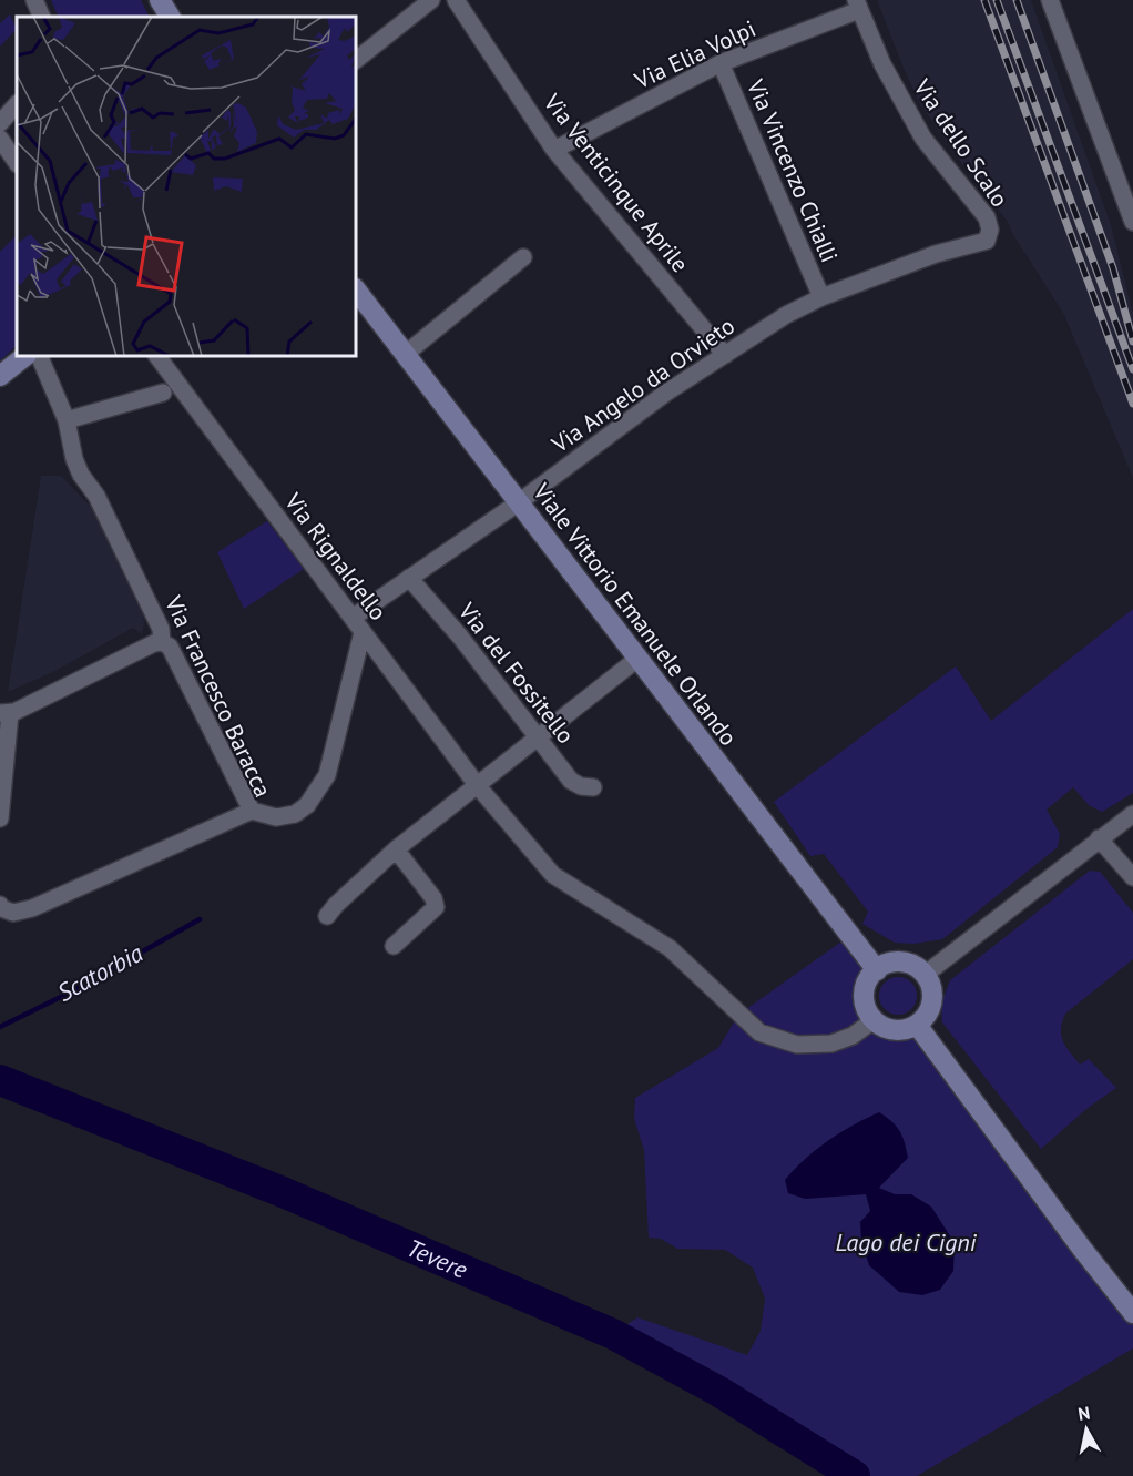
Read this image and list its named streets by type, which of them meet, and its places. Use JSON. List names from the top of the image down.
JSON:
{
  "streets": {
    "main road": ["Viale Vittorio Emanuele Orlando"],
    "street": [
      "Via Elia Volpi",
      "Via dello Scalo",
      "Via Vincenzo Chialli",
      "Via Venticinque Aprile",
      "Via Angelo da Orvieto",
      "Via Rignaldello",
      "Via del Fossitello",
      "Via Francesco Baracca"
    ]
  },
  "crossings": [
    ["Via Elia Volpi", "Via dello Scalo"],
    ["Via Elia Volpi", "Via Vincenzo Chialli"],
    ["Via Elia Volpi", "Via Venticinque Aprile"],
    ["Via dello Scalo", "Via Angelo da Orvieto"],
    ["Via Vincenzo Chialli", "Via Angelo da Orvieto"],
    ["Via Venticinque Aprile", "Via Angelo da Orvieto"],
    ["Via Angelo da Orvieto", "Via Rignaldello"],
    ["Via Angelo da Orvieto", "Viale Vittorio Emanuele Orlando"],
    ["Via Angelo da Orvieto", "Via del Fossitello"],
    ["Via Rignaldello", "Viale Vittorio Emanuele Orlando"]
  ],
  "water": ["Scatorbia", "Lago dei Cigni", "Tevere"],
  "north": "top"
}
